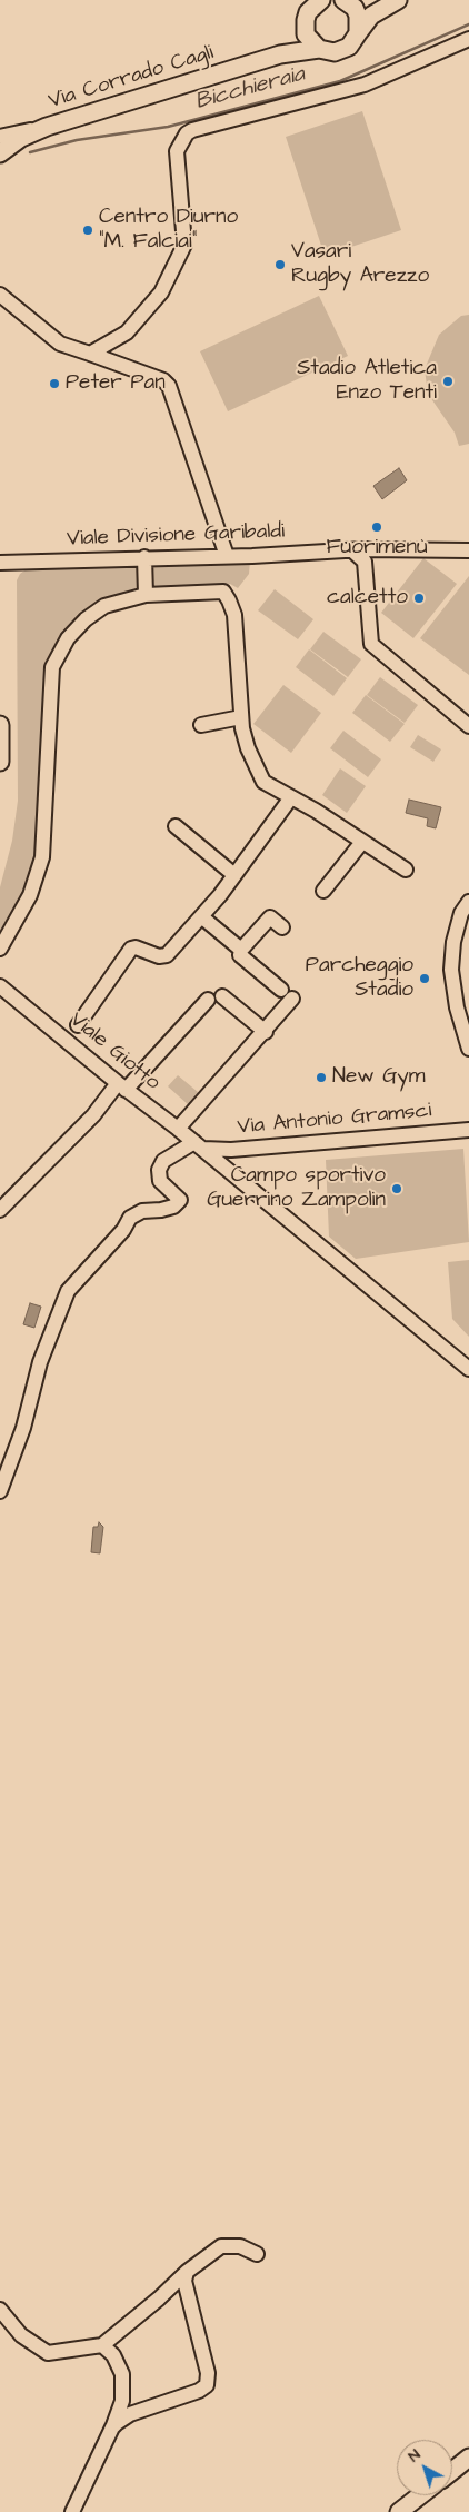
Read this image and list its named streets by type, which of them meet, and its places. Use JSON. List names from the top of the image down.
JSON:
{
  "streets": {
    "main road": ["Via Corrado Cagli"],
    "street": ["Viale Divisione Garibaldi", "Viale Giotto", "Via Antonio Gramsci"]
  },
  "crossings": [
    ["Viale Giotto", "Via Antonio Gramsci"]
  ],
  "water": ["Bicchieraia"],
  "places": [
    "Centro Diurno \"M. Falciai\"",
    "Vasari Rugby Arezzo",
    "Stadio Atletica Enzo Tenti",
    "Peter Pan",
    "Fuorimenù",
    "calcetto",
    "Parcheggio Stadio",
    "New Gym",
    "Campo sportivo Guerrino Zampolin"
  ],
  "north": "top left"
}
